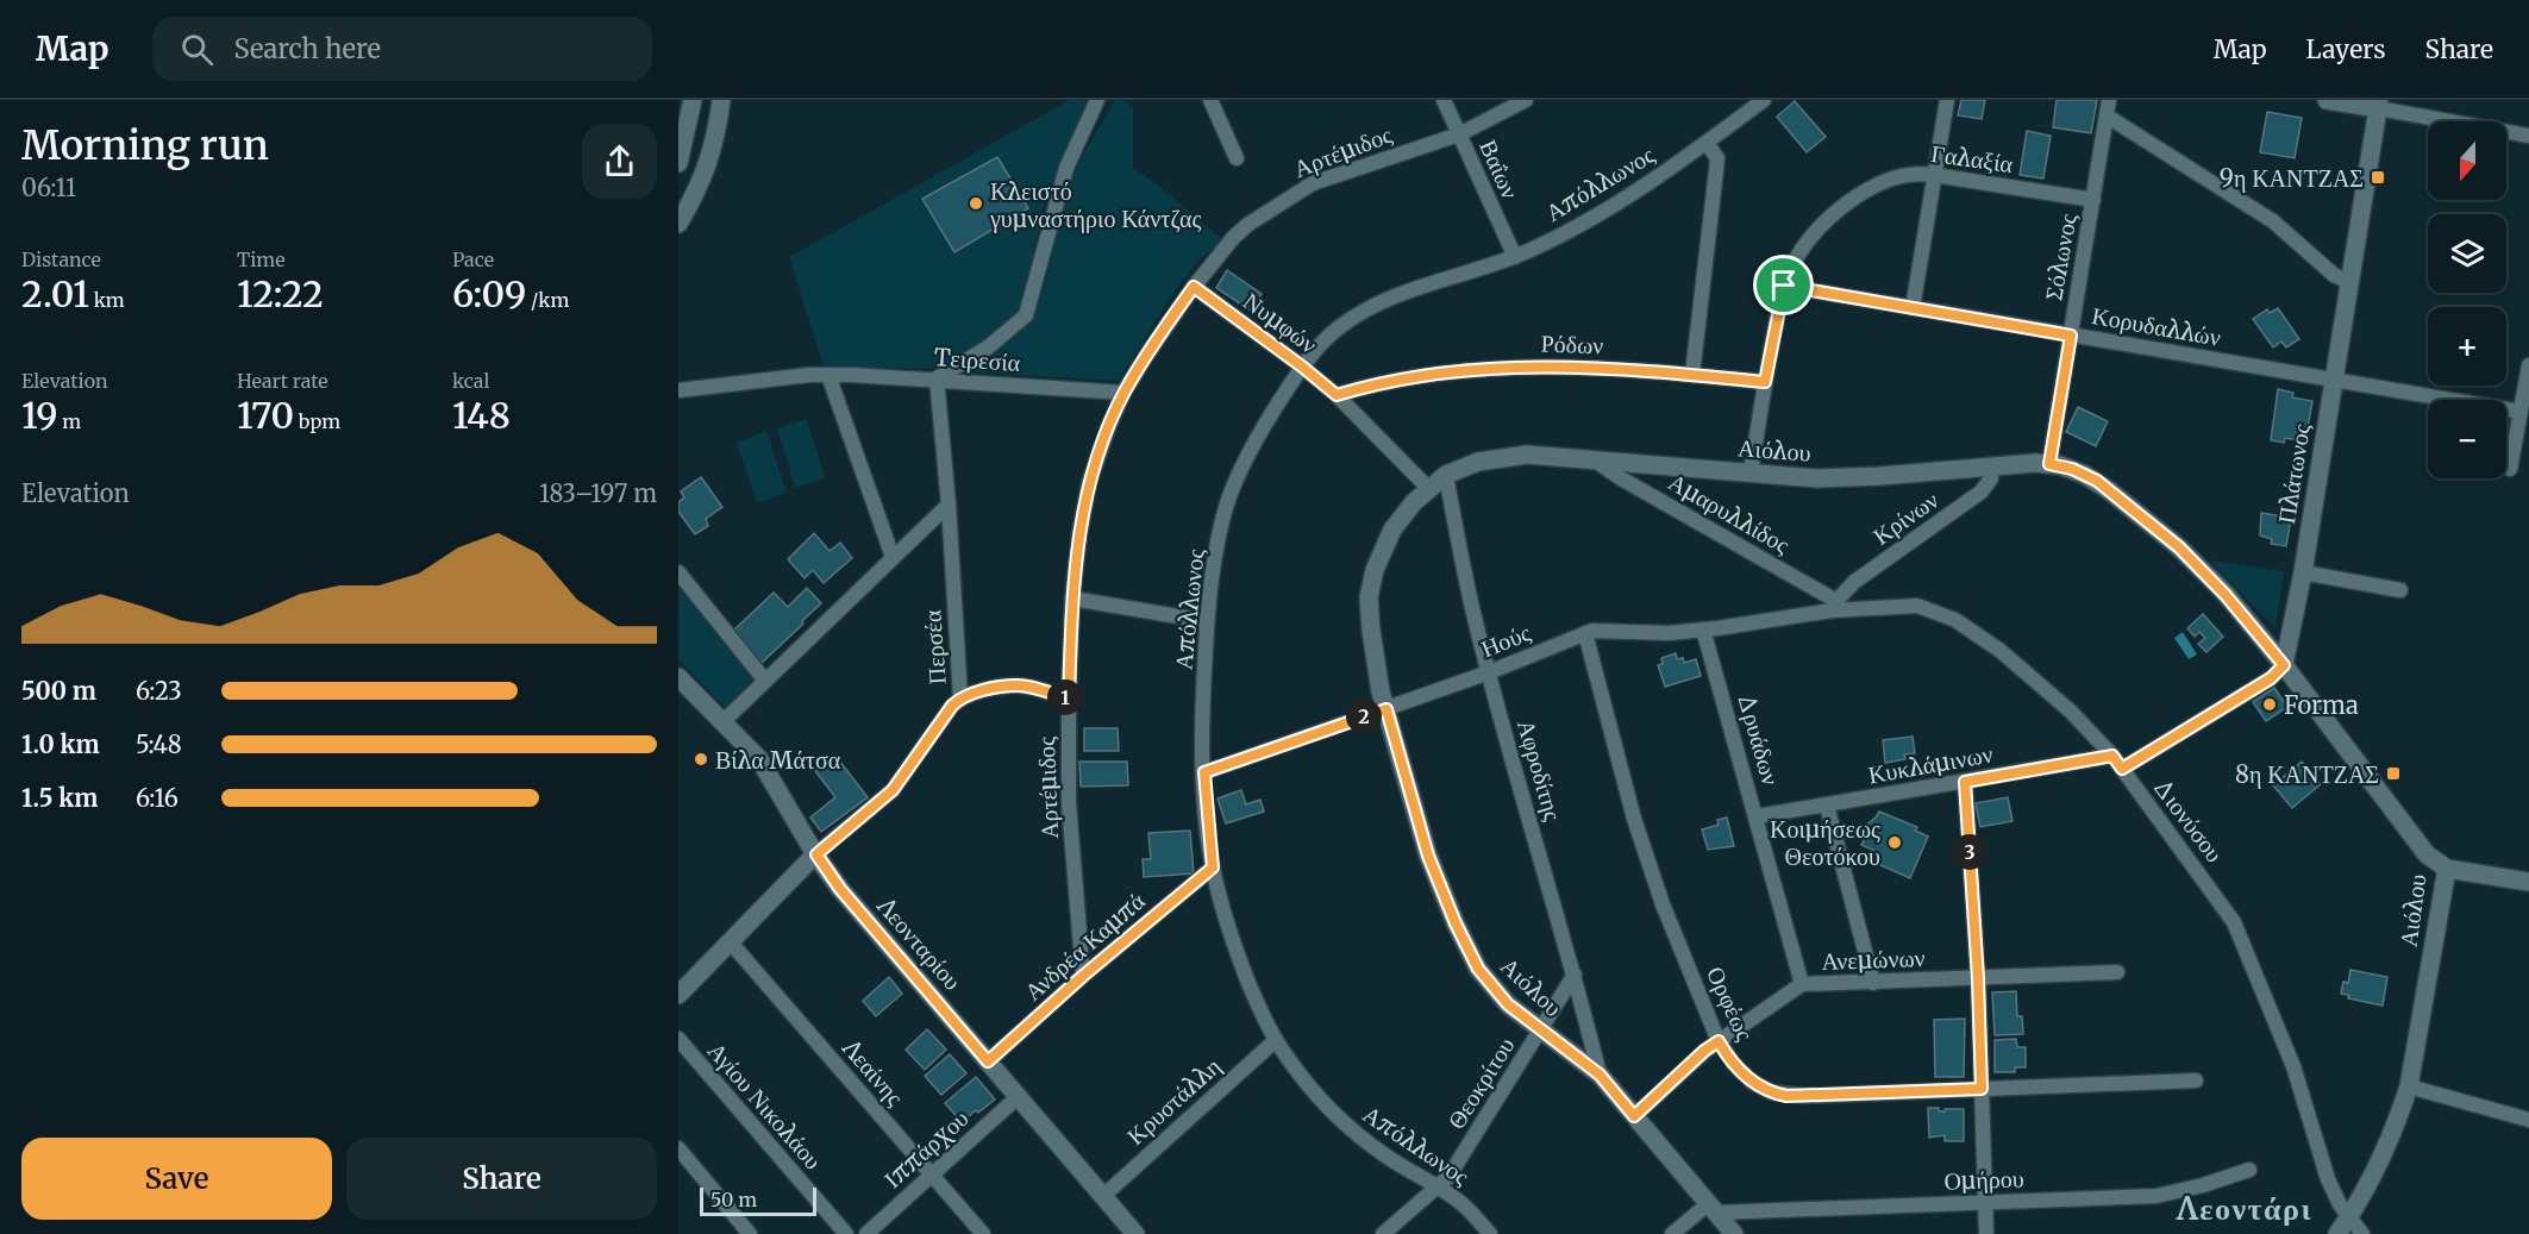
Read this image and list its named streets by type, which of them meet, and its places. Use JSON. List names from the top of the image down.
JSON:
{
  "streets": {
    "street": [
      "Αρτέμιδος",
      "Γαλαξία",
      "Βαΐων",
      "Απόλλωνος",
      "Σόλωνος",
      "Νυμφών",
      "Κορυδαλλών",
      "Ρόδων",
      "Tειρεσία",
      "Αιόλου",
      "Πλάτωνος",
      "Αμαρυλλίδος",
      "Κρίνων",
      "Ηούς",
      "Περσέα",
      "Δρυάδων",
      "Κυκλάμινων",
      "Αφροδίτης",
      "Διονύσου",
      "Λεονταρίου",
      "Ανδρέα Καμπά",
      "Ανεμώνων",
      "Ορφέως",
      "Λεαίνης",
      "Θεοκρίτου",
      "Κρυστάλλη",
      "Αγίου Νικολάου",
      "Ιππάρχου",
      "Ομήρου"
    ]
  },
  "crossings": [
    ["Αρτέμιδος", "Βαΐων"],
    ["Αρτέμιδος", "Νυμφών"],
    ["Αρτέμιδος", "Tειρεσία"],
    ["Αρτέμιδος", "Ανδρέα Καμπά"],
    ["Γαλαξία", "Σόλωνος"],
    ["Γαλαξία", "Κορυδαλλών"],
    ["Γαλαξία", "Ρόδων"],
    ["Γαλαξία", "Αιόλου"],
    ["Βαΐων", "Απόλλωνος"],
    ["Απόλλωνος", "Νυμφών"],
    ["Απόλλωνος", "Ηούς"],
    ["Απόλλωνος", "Ανδρέα Καμπά"],
    ["Απόλλωνος", "Θεοκρίτου"],
    ["Απόλλωνος", "Κρυστάλλη"],
    ["Σόλωνος", "Κορυδαλλών"],
    ["Σόλωνος", "Αιόλου"],
    ["Νυμφών", "Ρόδων"],
    ["Νυμφών", "Αιόλου"],
    ["Κορυδαλλών", "Πλάτωνος"],
    ["Tειρεσία", "Περσέα"],
    ["Αιόλου", "Πλάτωνος"],
    ["Αιόλου", "Αμαρυλλίδος"],
    ["Αιόλου", "Κρίνων"],
    ["Αιόλου", "Ηούς"],
    ["Αιόλου", "Αφροδίτης"],
    ["Αιόλου", "Διονύσου"],
    ["Αιόλου", "Ανεμώνων"],
    ["Αιόλου", "Θεοκρίτου"],
    ["Αιόλου", "Ομήρου"],
    ["Αμαρυλλίδος", "Κρίνων"],
    ["Αμαρυλλίδος", "Ηούς"],
    ["Αμαρυλλίδος", "Διονύσου"],
    ["Κρίνων", "Ηούς"],
    ["Κρίνων", "Διονύσου"],
    ["Ηούς", "Δρυάδων"],
    ["Ηούς", "Αφροδίτης"],
    ["Ηούς", "Διονύσου"],
    ["Ηούς", "Ορφέως"],
    ["Περσέα", "Λεονταρίου"],
    ["Δρυάδων", "Κυκλάμινων"],
    ["Δρυάδων", "Ανεμώνων"],
    ["Κυκλάμινων", "Διονύσου"],
    ["Αφροδίτης", "Θεοκρίτου"],
    ["Λεονταρίου", "Ανδρέα Καμπά"],
    ["Λεονταρίου", "Κρυστάλλη"],
    ["Λεονταρίου", "Ιππάρχου"],
    ["Ανεμώνων", "Ορφέως"],
    ["Λεαίνης", "Ιππάρχου"]
  ],
  "districts": ["Λεοντάρι"],
  "places": {
    "transit": ["9η ΚΑΝΤΖΑΣ", "8η ΚΑΝΤΖΑΣ"],
    "other": [
      "Κλειστό γυμναστήριο Κάντζας",
      "Forma",
      "Βίλα Μάτσα",
      "Κοιμήσεως Θεοτόκου"
    ]
  },
  "scale_bar": "50 m",
  "north": "bottom",
  "page": {
    "header": "Map",
    "search": "Search here",
    "nav": ["Map", "Layers", "Share"],
    "heading": ["Morning run", "06:11"],
    "map_buttons": ["+", "−"],
    "stats": [
      ["Distance", "2.01 km"],
      ["Time", "12:22"],
      ["Pace", "6:09 /km"],
      ["Elevation", "19 m"],
      ["Heart rate", "170 bpm"],
      ["kcal", "148"]
    ],
    "chart": ["Elevation", "183–197 m"],
    "list": [
      {
        "name": "500 m",
        "note": "6:23"
      },
      {
        "name": "1.0 km",
        "note": "5:48"
      },
      {
        "name": "1.5 km",
        "note": "6:16"
      }
    ],
    "pins": ["1", "2", "3"],
    "buttons": ["Save", "Share"],
    "scale": "50 m"
  }
}
